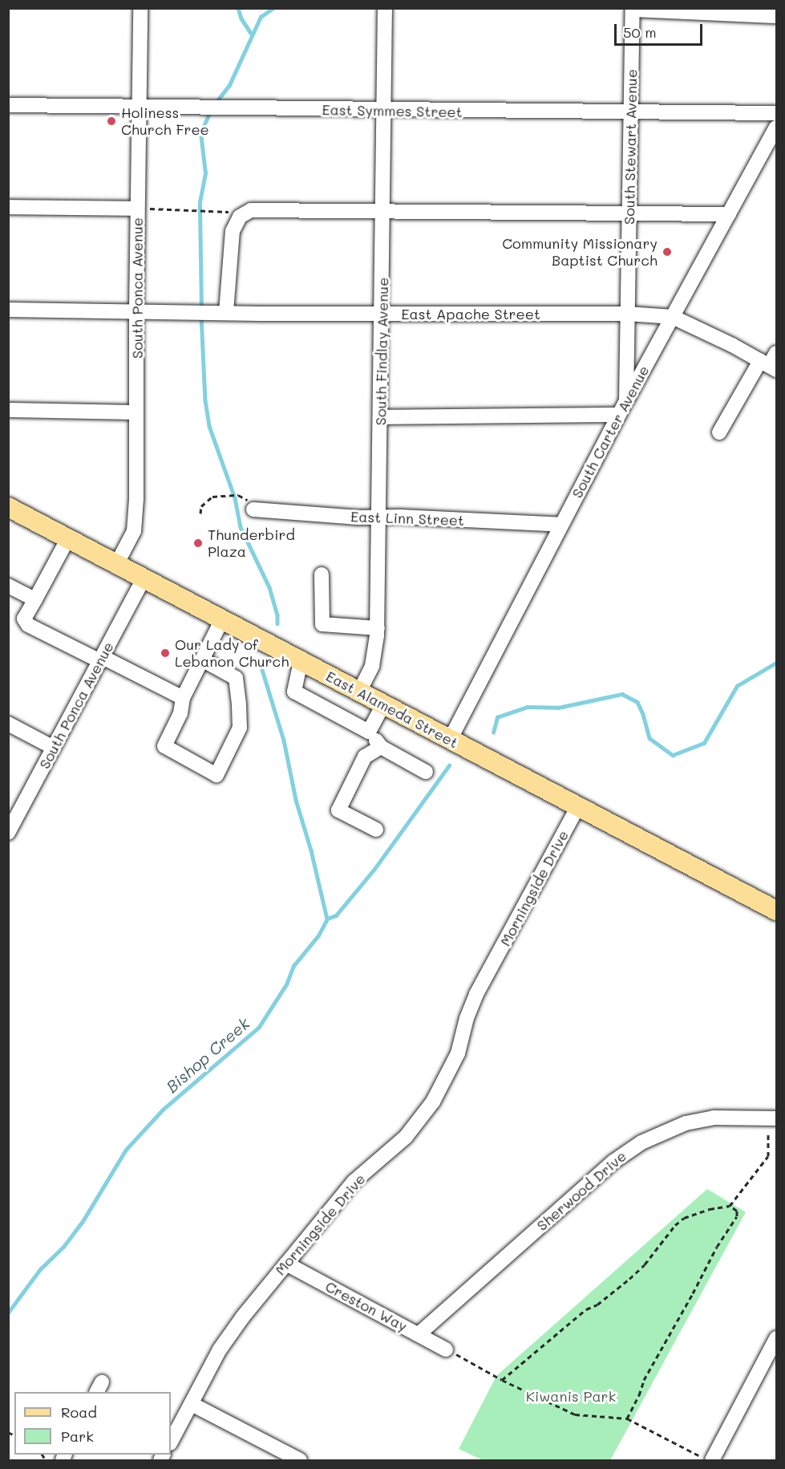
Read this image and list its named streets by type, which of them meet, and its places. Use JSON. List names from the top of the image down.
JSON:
{
  "streets": {
    "main road": ["East Alameda Street"],
    "street": [
      "East Symmes Street",
      "South Stewart Avenue",
      "South Ponca Avenue",
      "East Apache Street",
      "South Findlay Avenue",
      "South Carter Avenue",
      "East Linn Street",
      "Morningside Drive",
      "Sherwood Drive",
      "Creston Way"
    ]
  },
  "crossings": [
    ["East Symmes Street", "South Stewart Avenue"],
    ["East Symmes Street", "South Ponca Avenue"],
    ["East Symmes Street", "South Findlay Avenue"],
    ["South Stewart Avenue", "East Apache Street"],
    ["South Stewart Avenue", "South Carter Avenue"],
    ["South Ponca Avenue", "East Apache Street"],
    ["South Ponca Avenue", "East Alameda Street"],
    ["East Apache Street", "South Findlay Avenue"],
    ["East Apache Street", "South Carter Avenue"],
    ["South Findlay Avenue", "East Linn Street"],
    ["South Findlay Avenue", "East Alameda Street"],
    ["South Carter Avenue", "East Linn Street"],
    ["South Carter Avenue", "East Alameda Street"],
    ["East Alameda Street", "Morningside Drive"],
    ["Morningside Drive", "Creston Way"],
    ["Sherwood Drive", "Creston Way"]
  ],
  "water": ["Bishop Creek"],
  "parks": ["Kiwanis Park"],
  "places": [
    "Holiness Church Free",
    "Community Missionary Baptist Church",
    "Thunderbird Plaza",
    "Our Lady of Lebanon Church"
  ],
  "legend": ["Road", "Park"],
  "scale_bar": "50 m"
}
